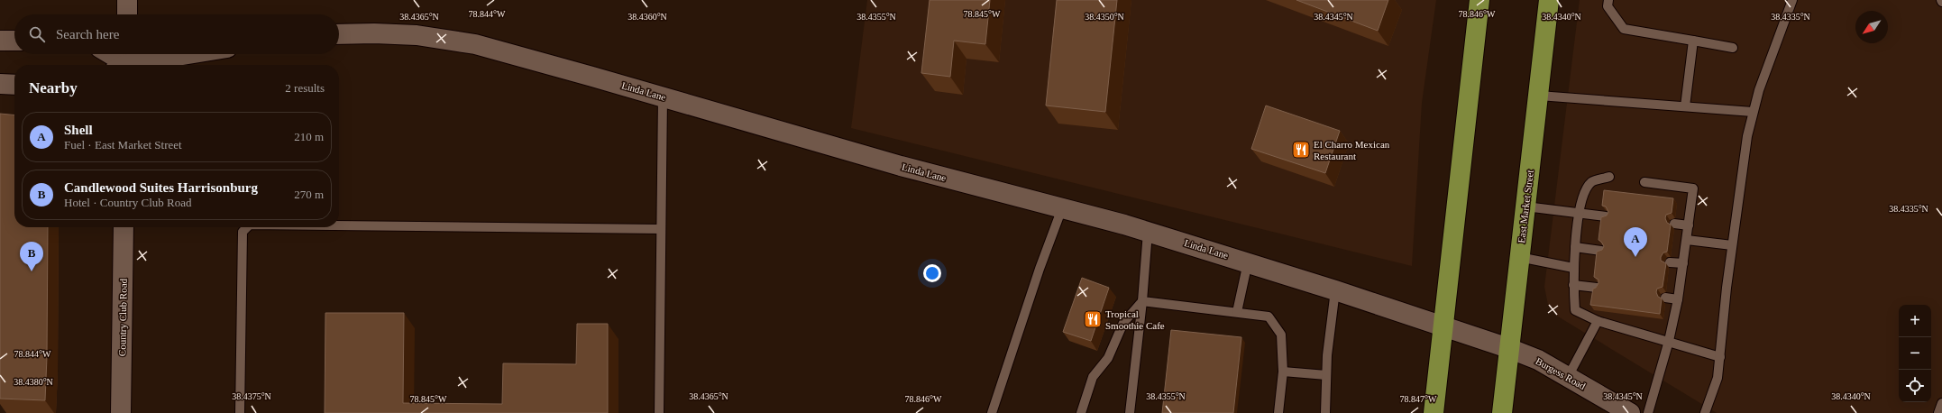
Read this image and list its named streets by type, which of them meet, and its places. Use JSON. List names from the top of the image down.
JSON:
{
  "streets": {
    "highway": ["East Market Street"],
    "street": ["Linda Lane", "Country Club Road", "Burgess Road"]
  },
  "crossings": [
    ["Linda Lane", "East Market Street"],
    ["Linda Lane", "Burgess Road"],
    ["East Market Street", "Burgess Road"]
  ],
  "places": {
    "restaurant": ["El Charro Mexican Restaurant", "Tropical Smoothie Cafe"]
  },
  "north": "bottom left",
  "page": {
    "search": "Search here",
    "heading": ["Nearby", "2 results"],
    "list": [
      {
        "mark": "A",
        "name": "Shell",
        "note": "Fuel · East Market Street",
        "value": "210 m"
      },
      {
        "mark": "B",
        "name": "Candlewood Suites Harrisonburg",
        "note": "Hotel · Country Club Road",
        "value": "270 m"
      }
    ],
    "pins": ["A", "B"],
    "map_buttons": ["+", "−"]
  },
  "coordinates": [
    "78.844°W",
    "78.845°W",
    "78.846°W",
    "38.4365°N",
    "38.4360°N",
    "38.4355°N",
    "38.4350°N",
    "38.4345°N",
    "38.4340°N",
    "38.4335°N",
    "38.4380°N",
    "38.4375°N",
    "78.847°W"
  ]
}
